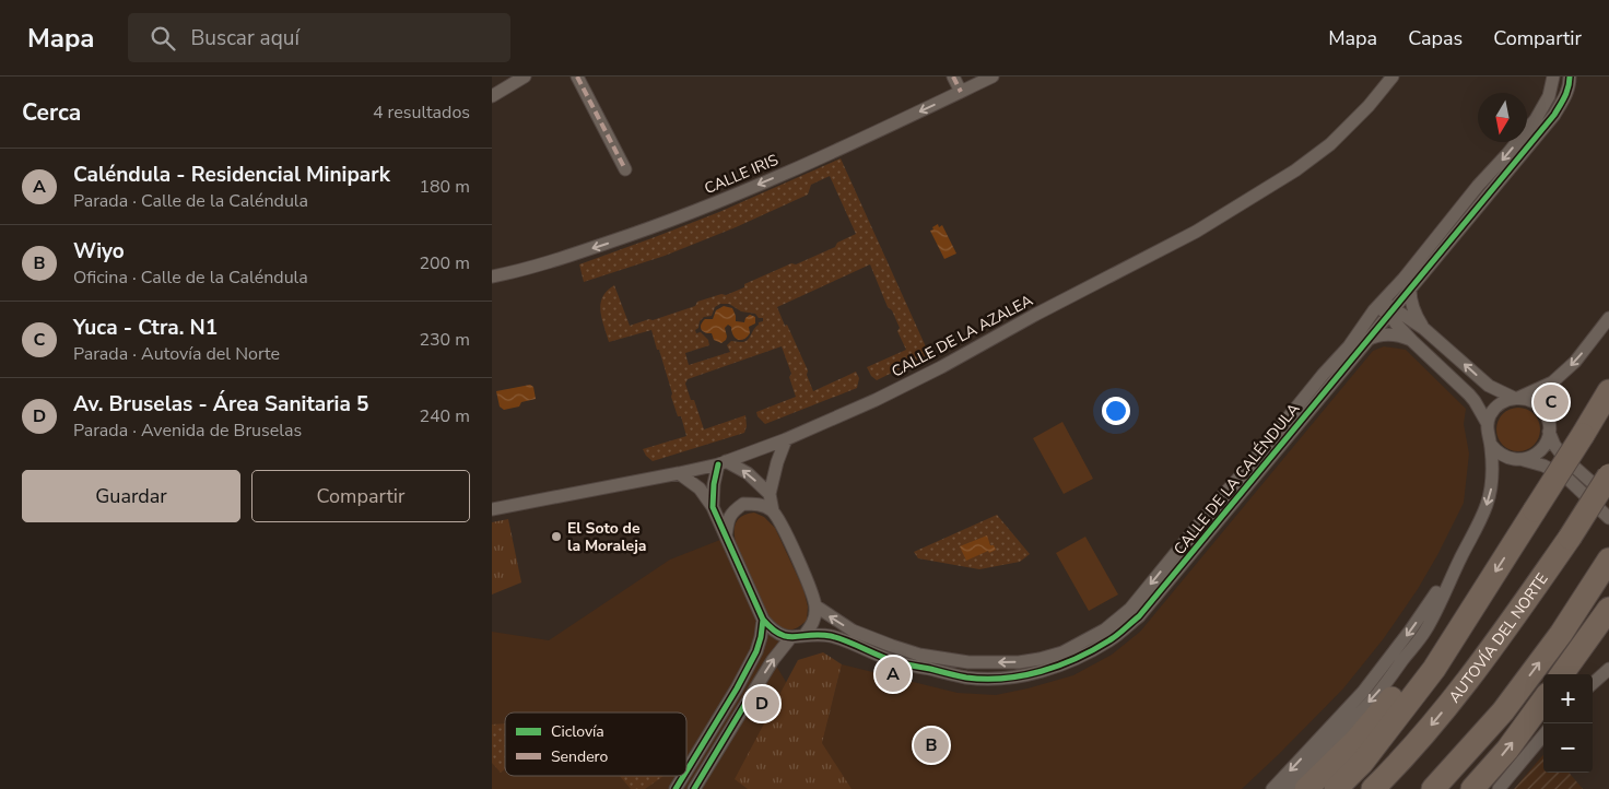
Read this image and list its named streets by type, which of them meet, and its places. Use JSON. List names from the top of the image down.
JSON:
{
  "streets": {
    "highway": ["AUTOVÍA DEL NORTE"],
    "street": ["CALLE IRIS", "CALLE DE LA AZALEA", "CALLE DE LA CALÉNDULA"]
  },
  "one_way": ["CALLE IRIS", "CALLE DE LA CALÉNDULA"],
  "places": ["El Soto de la Moraleja"],
  "legend": ["Ciclovía", "Sendero"],
  "north": "bottom",
  "page": {
    "header": "Mapa",
    "search": "Buscar aquí",
    "nav": ["Mapa", "Capas", "Compartir"],
    "heading": ["Cerca", "4 resultados"],
    "list": [
      {
        "mark": "A",
        "name": "Caléndula - Residencial Minipark",
        "note": "Parada · Calle de la Caléndula",
        "value": "180 m"
      },
      {
        "mark": "B",
        "name": "Wiyo",
        "note": "Oficina · Calle de la Caléndula",
        "value": "200 m"
      },
      {
        "mark": "C",
        "name": "Yuca - Ctra. N1",
        "note": "Parada · Autovía del Norte",
        "value": "230 m"
      },
      {
        "mark": "D",
        "name": "Av. Bruselas - Área Sanitaria 5",
        "note": "Parada · Avenida de Bruselas",
        "value": "240 m"
      }
    ],
    "pins": [
      "C",
      "A",
      "D",
      "B"
    ],
    "buttons": ["Guardar", "Compartir"],
    "map_buttons": ["+", "−"]
  }
}
